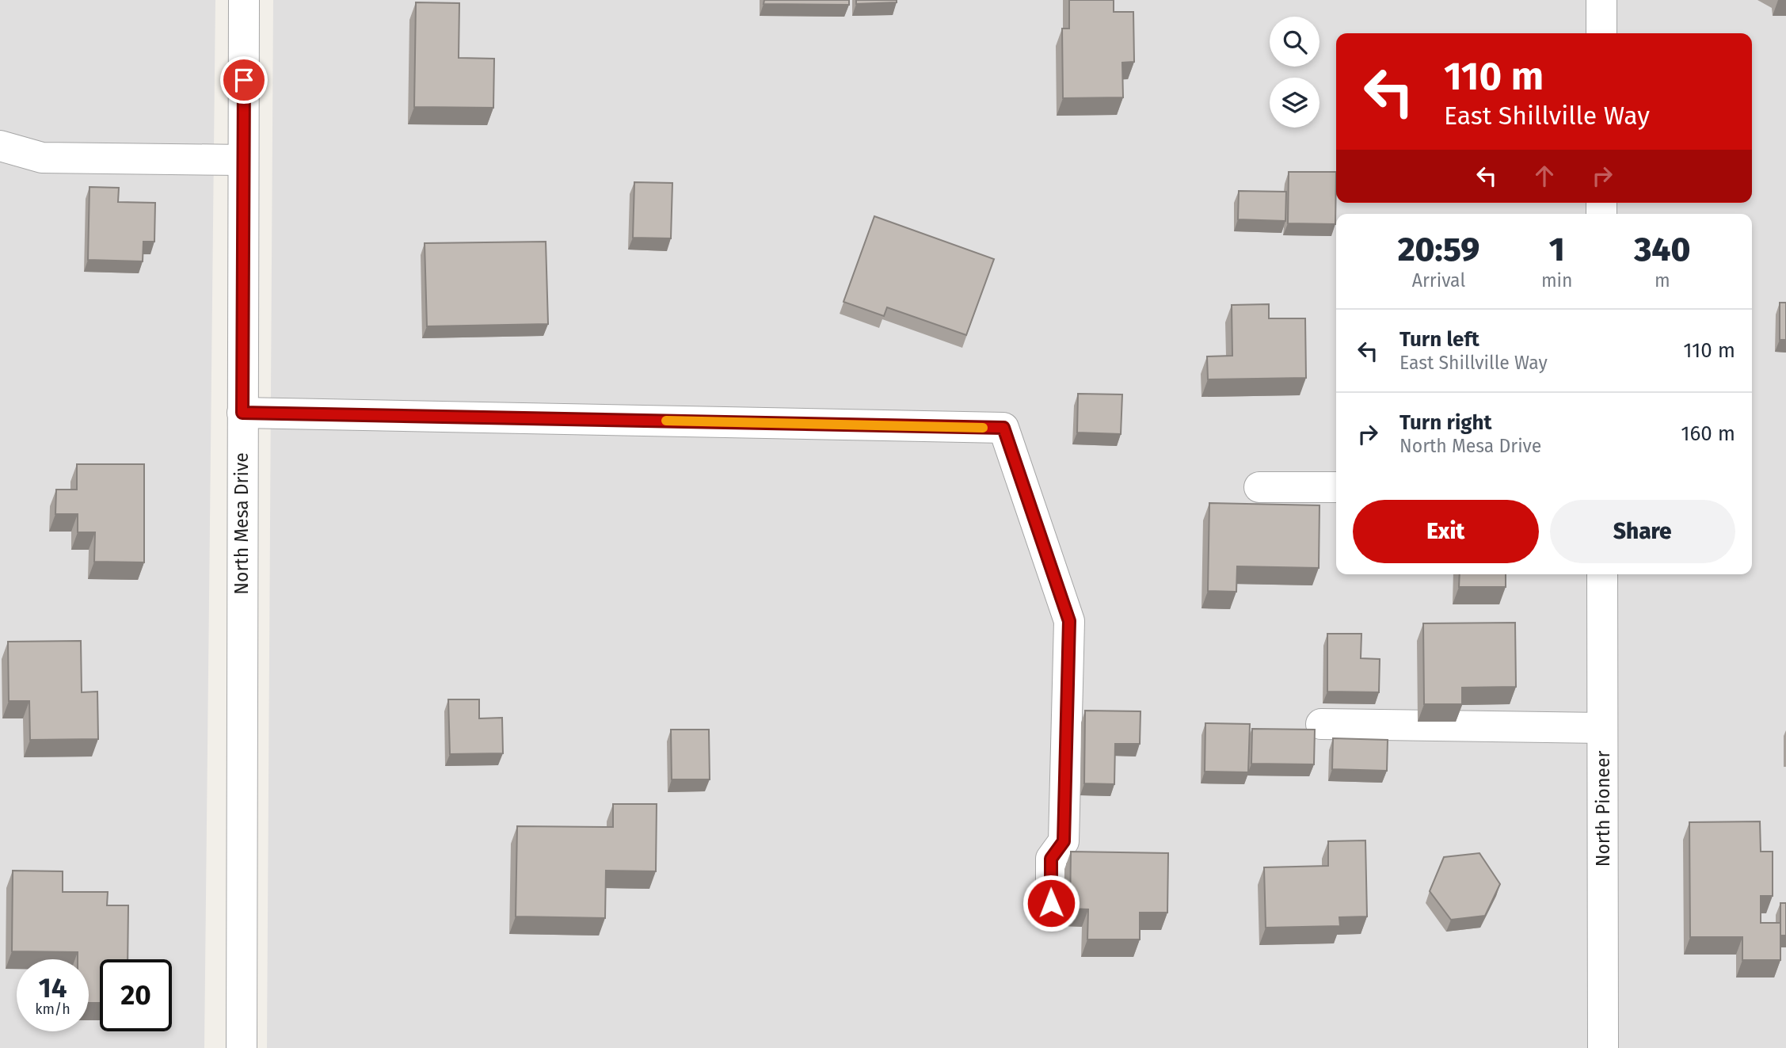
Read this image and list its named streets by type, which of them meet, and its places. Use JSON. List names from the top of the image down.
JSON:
{
  "streets": {
    "street": ["North Mesa Drive", "North Pioneer"]
  },
  "page": {
    "turn": ["110 m", "East Shillville Way"],
    "eta": [
      "20:59",
      "Arrival",
      "1",
      "min",
      "340",
      "m"
    ],
    "list": [
      {
        "name": "Turn left",
        "note": "East Shillville Way",
        "value": "110 m"
      },
      {
        "name": "Turn right",
        "note": "North Mesa Drive",
        "value": "160 m"
      }
    ],
    "buttons": ["Exit", "Share"],
    "speed": "14 km/h",
    "limit": "20"
  }
}
